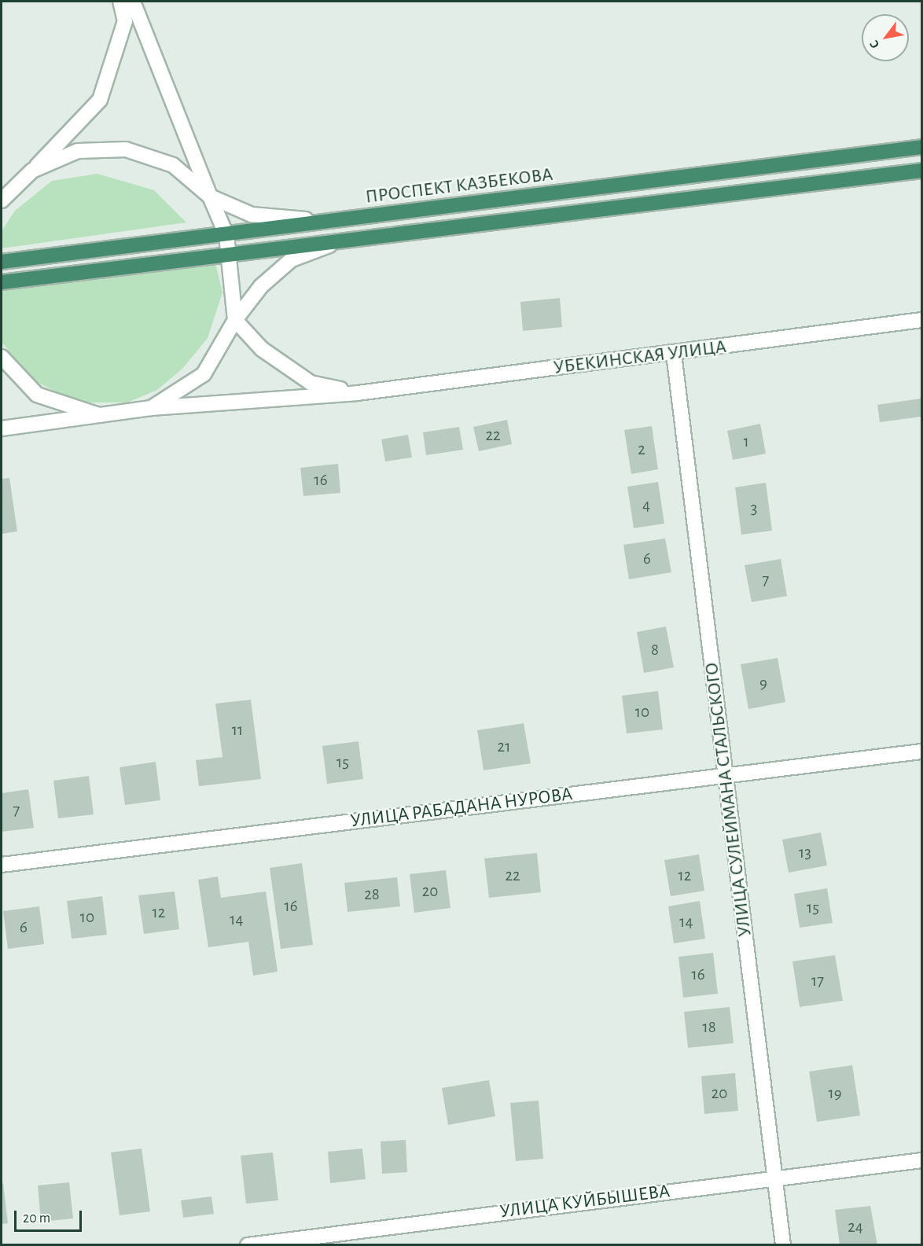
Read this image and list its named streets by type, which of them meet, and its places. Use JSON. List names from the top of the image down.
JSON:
{
  "streets": {
    "highway": ["ПРОСПЕКТ КАЗБЕКОВА"],
    "street": [
      "УБЕКИНСКАЯ УЛИЦА",
      "УЛИЦА СУЛЕЙМАНА СТАЛЬСКОГО",
      "УЛИЦА РАБАДАНА НУРОВА",
      "УЛИЦА КУЙБЫШЕВА"
    ]
  },
  "crossings": [
    ["УБЕКИНСКАЯ УЛИЦА", "УЛИЦА СУЛЕЙМАНА СТАЛЬСКОГО"],
    ["УЛИЦА СУЛЕЙМАНА СТАЛЬСКОГО", "УЛИЦА РАБАДАНА НУРОВА"],
    ["УЛИЦА СУЛЕЙМАНА СТАЛЬСКОГО", "УЛИЦА КУЙБЫШЕВА"]
  ],
  "house_numbers": [
    "22",
    "1",
    "2",
    "16",
    "4",
    "3",
    "6",
    "7",
    "8",
    "9",
    "10",
    "11",
    "21",
    "15",
    "7",
    "13",
    "22",
    "12",
    "20",
    "28",
    "16",
    "15",
    "12",
    "10",
    "14",
    "14",
    "6",
    "16",
    "17",
    "18",
    "20",
    "19",
    "24"
  ],
  "scale_bar": "20 m",
  "north": "bottom left"
}
